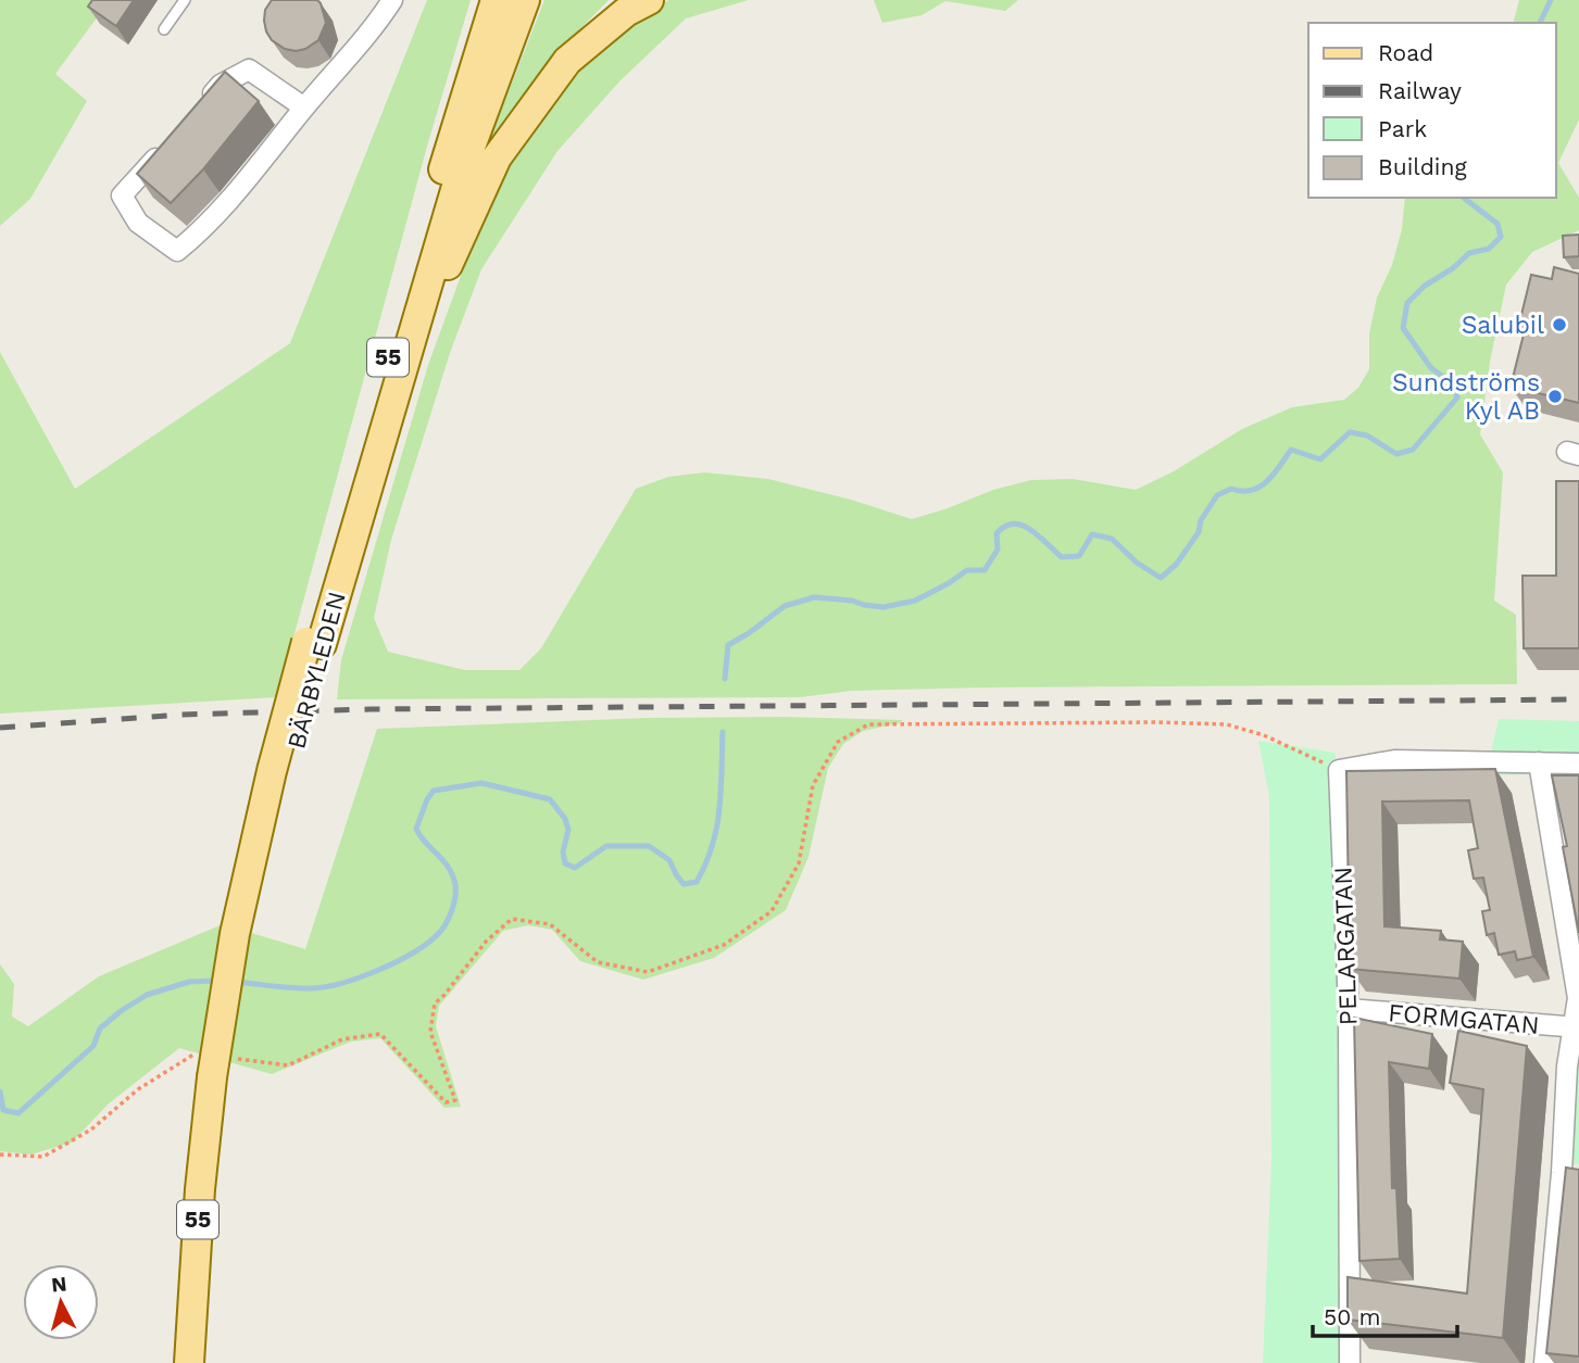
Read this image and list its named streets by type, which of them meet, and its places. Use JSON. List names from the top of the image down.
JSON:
{
  "streets": {
    "main road": ["55", "BÄRBYLEDEN"],
    "street": ["PELARGATAN", "FORMGATAN"]
  },
  "crossings": [
    ["PELARGATAN", "FORMGATAN"]
  ],
  "places": ["Salubil", "Sundströms Kyl AB"],
  "legend": [
    "Road",
    "Railway",
    "Park",
    "Building"
  ],
  "scale_bar": "50 m",
  "north": "top"
}
